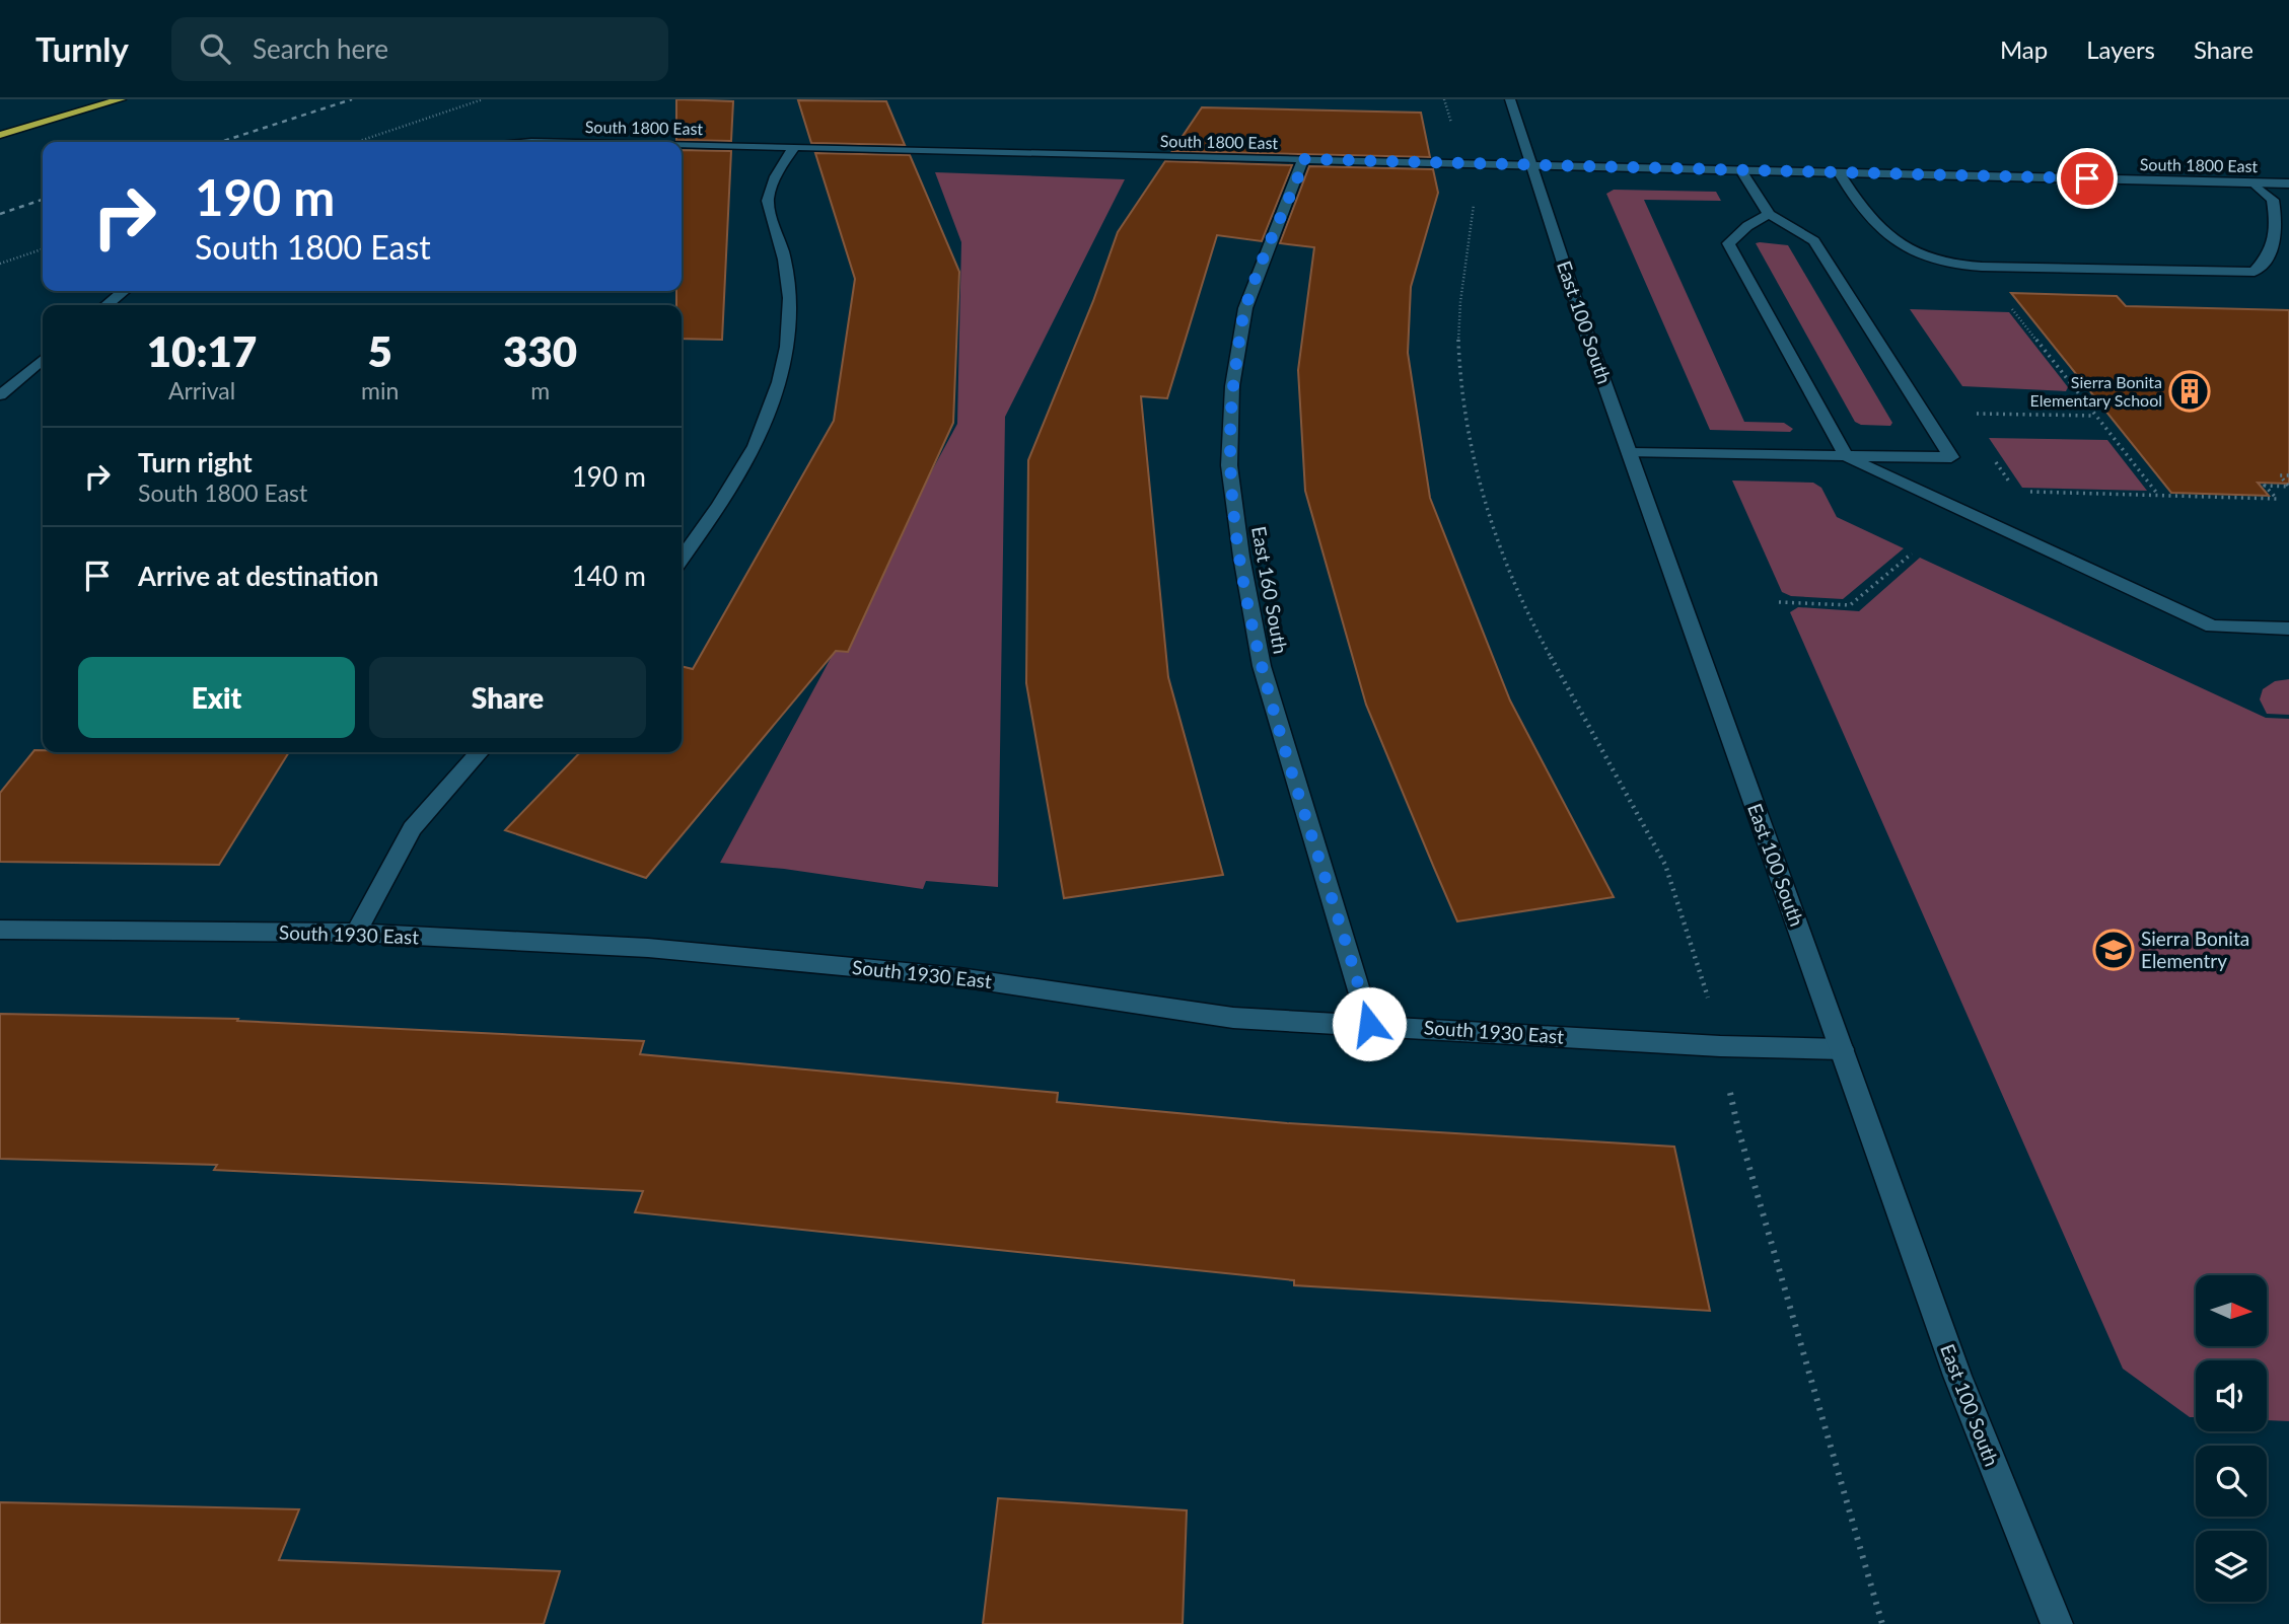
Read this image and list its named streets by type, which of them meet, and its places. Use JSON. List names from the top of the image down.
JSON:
{
  "streets": {
    "street": [
      "South 1800 East",
      "East 100 South",
      "East 160 South",
      "South 1930 East"
    ]
  },
  "crossings": [
    ["South 1800 East", "East 100 South"],
    ["South 1800 East", "East 160 South"],
    ["East 100 South", "South 1930 East"],
    ["East 160 South", "South 1930 East"]
  ],
  "places": {
    "building": ["Sierra Bonita Elementary School"],
    "school or university": ["Sierra Bonita Elementry"]
  },
  "north": "right",
  "page": {
    "header": "Turnly",
    "search": "Search here",
    "nav": ["Map", "Layers", "Share"],
    "turn": ["190 m", "South 1800 East"],
    "eta": [
      "10:17",
      "Arrival",
      "5",
      "min",
      "330",
      "m"
    ],
    "list": [
      {
        "name": "Turn right",
        "note": "South 1800 East",
        "value": "190 m"
      },
      {
        "name": "Arrive at destination",
        "value": "140 m"
      }
    ],
    "buttons": ["Exit", "Share"]
  }
}
